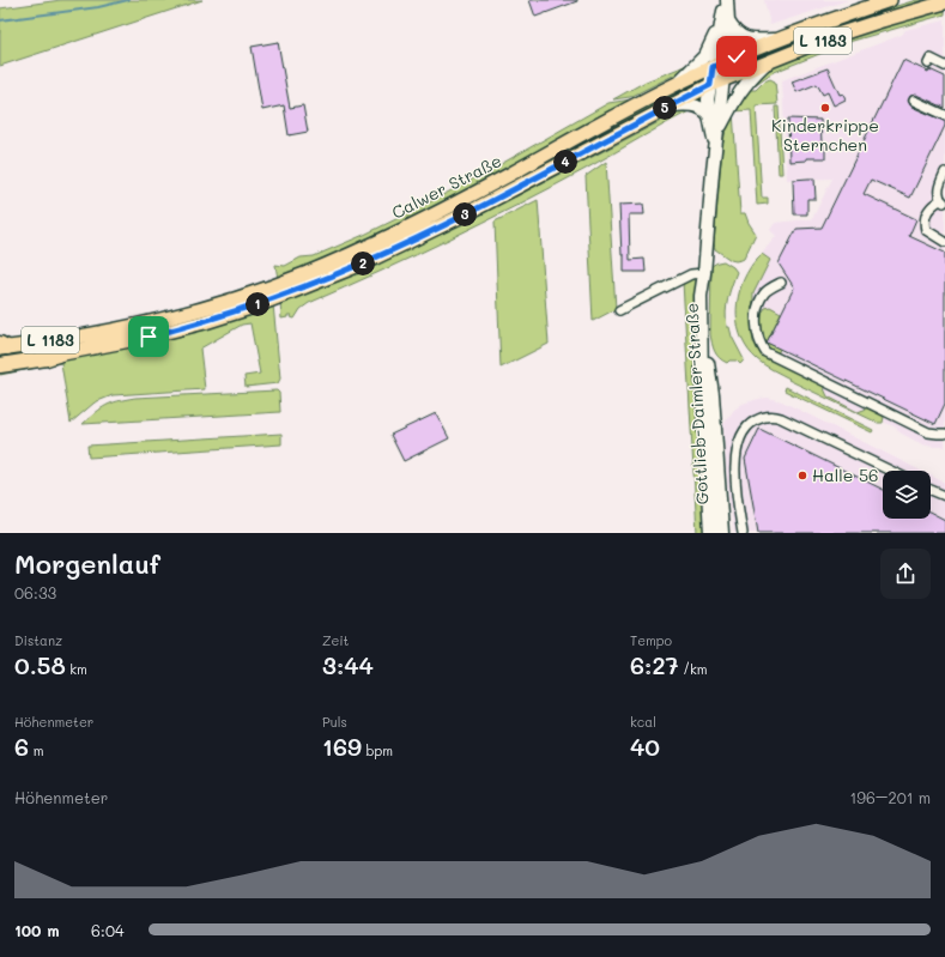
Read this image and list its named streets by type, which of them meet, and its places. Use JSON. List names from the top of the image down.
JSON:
{
  "streets": {
    "main road": ["L 1183", "Calwer Straße", "Gottlieb-Daimler-Straße"]
  },
  "crossings": [
    ["Calwer Straße", "Gottlieb-Daimler-Straße"]
  ],
  "places": ["Kinderkrippe Sternchen", "Halle 56"],
  "page": {
    "pins": [
      "5",
      "4",
      "3",
      "2",
      "1"
    ],
    "heading": ["Morgenlauf", "06:33"],
    "stats": [
      ["Distanz", "0.58 km"],
      ["Zeit", "3:44"],
      ["Tempo", "6:27 /km"],
      ["Höhenmeter", "6 m"],
      ["Puls", "169 bpm"],
      ["kcal", "40"]
    ],
    "chart": ["Höhenmeter", "196–201 m"],
    "list": [
      {
        "name": "100 m",
        "note": "6:04"
      }
    ]
  }
}
